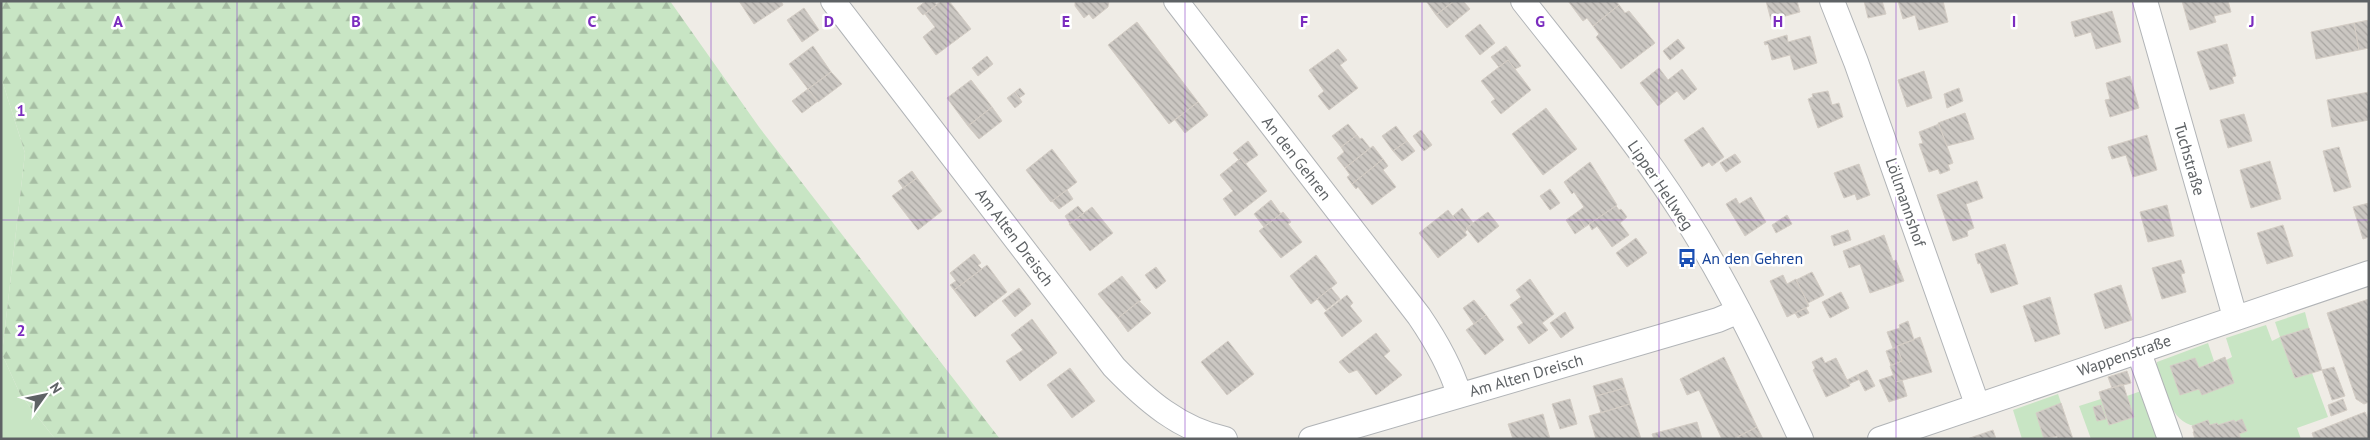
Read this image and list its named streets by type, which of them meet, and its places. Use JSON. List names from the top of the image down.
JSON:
{
  "streets": {
    "street": [
      "An den Gehren",
      "Tuchstraße",
      "Lipper Hellweg",
      "Löllmannshof",
      "Am Alten Dreisch",
      "Wappenstraße"
    ]
  },
  "crossings": [
    ["An den Gehren", "Am Alten Dreisch"],
    ["Tuchstraße", "Wappenstraße"],
    ["Lipper Hellweg", "Am Alten Dreisch"],
    ["Löllmannshof", "Wappenstraße"]
  ],
  "places": {
    "bus stop": ["An den Gehren"]
  },
  "north": "top right",
  "grid": {
    "columns": [
      "A",
      "B",
      "C",
      "D",
      "E",
      "F",
      "G",
      "H",
      "I",
      "J"
    ],
    "rows": ["1", "2"]
  }
}
